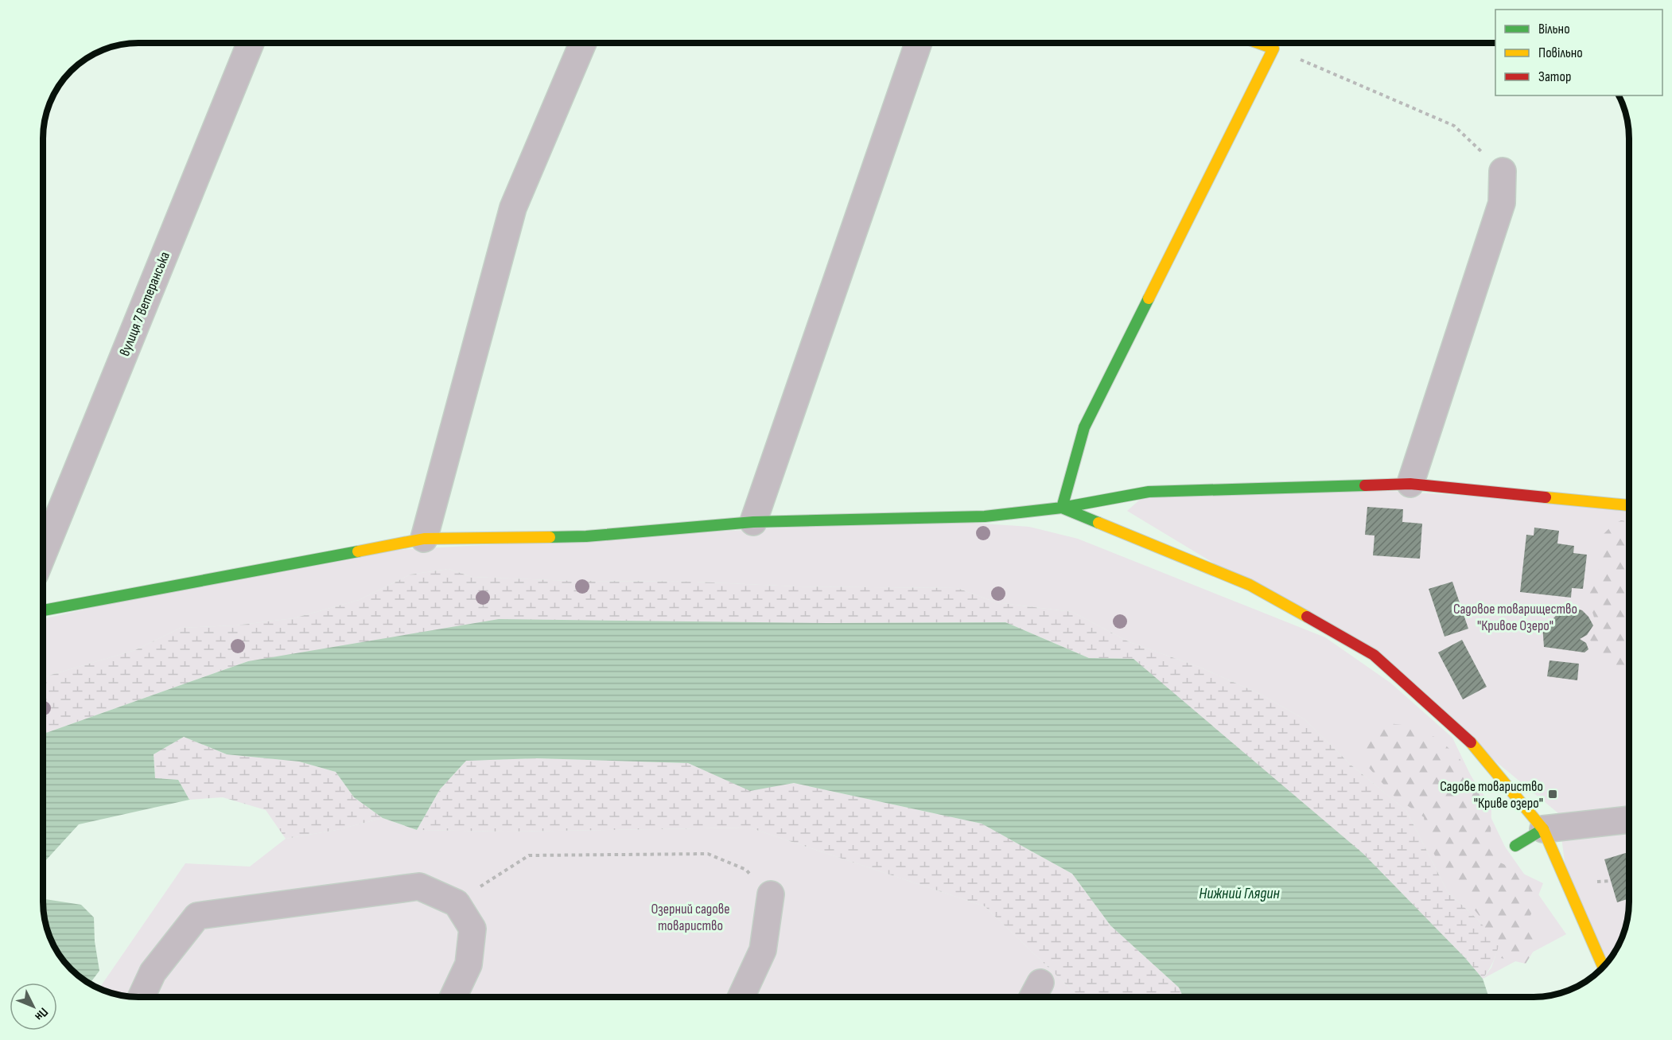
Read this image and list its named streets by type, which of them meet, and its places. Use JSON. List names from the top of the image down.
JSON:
{
  "streets": {
    "street": ["вулиця 7 Ветеранська"]
  },
  "water": ["Нижний Глядин"],
  "parks": ["Садовое товарищество \"Кривое Озеро\"", "Озерний садове товариство"],
  "places": {
    "transit": ["Садове товариство \"Криве озеро\""]
  },
  "legend": ["Вільно", "Повільно", "Затор"],
  "north": "bottom right"
}
